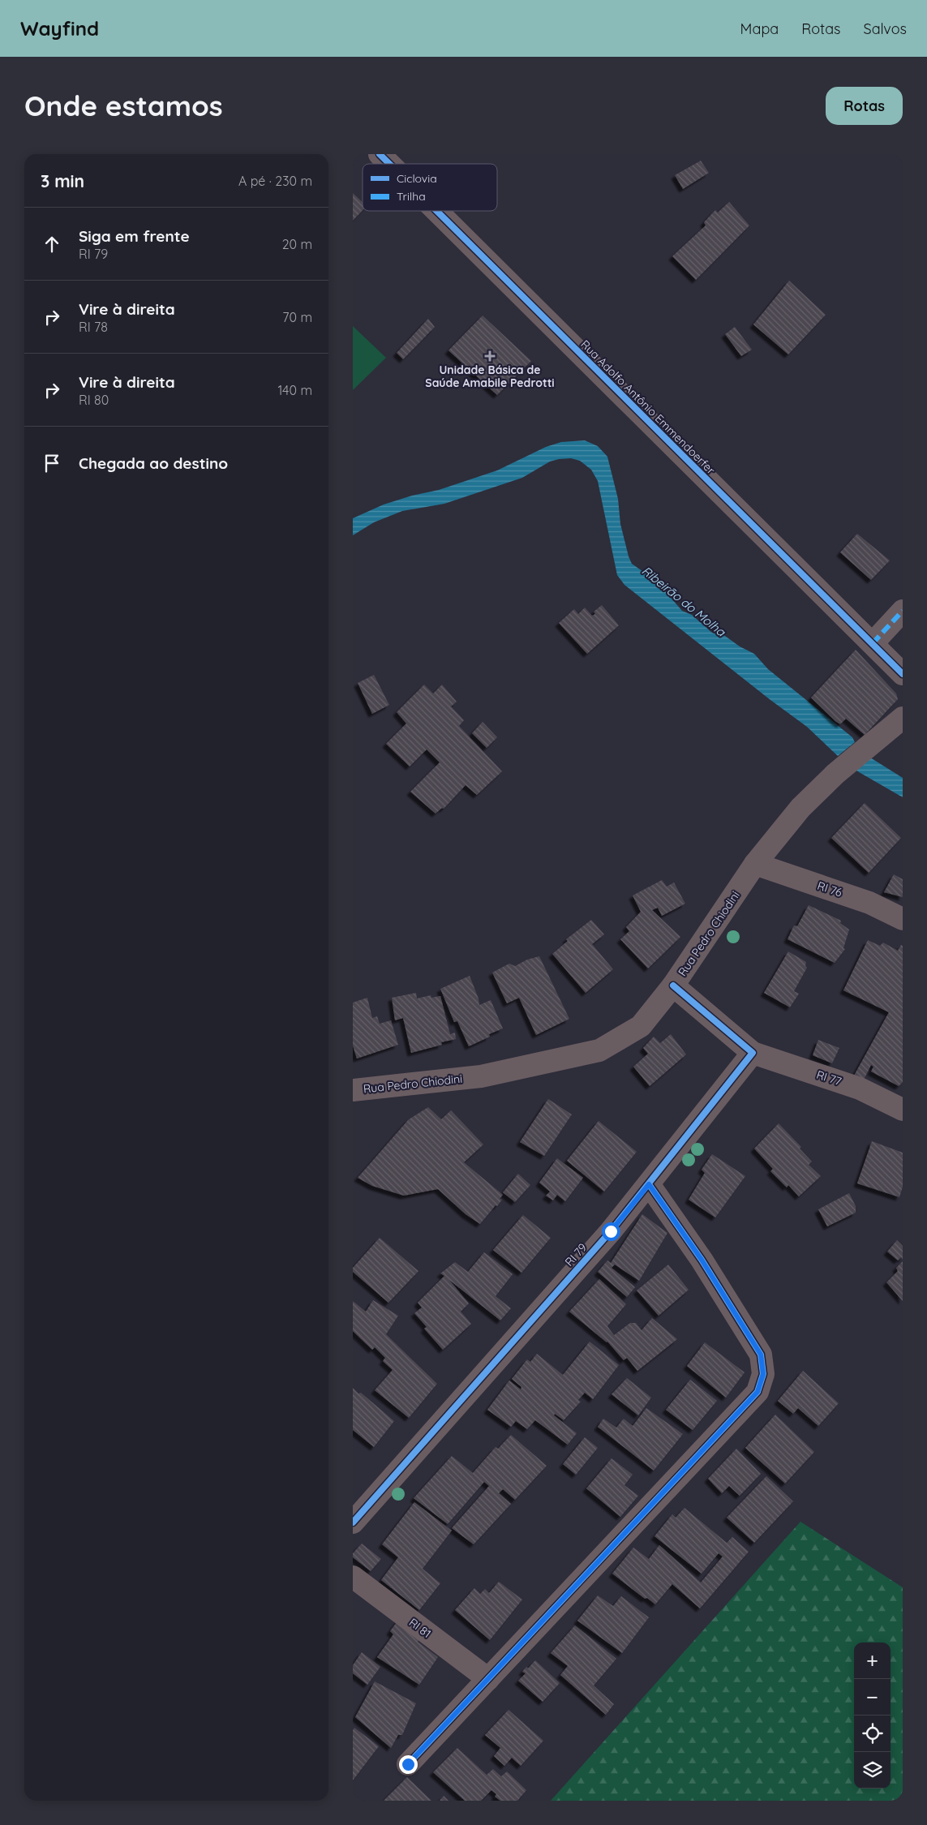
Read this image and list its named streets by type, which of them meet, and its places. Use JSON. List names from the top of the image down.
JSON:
{
  "streets": {
    "street": [
      "Rua Adolfo Antônio Emmendoerfer",
      "RI 76",
      "Rua Pedro Chiodini",
      "RI 77",
      "RI 79",
      "RI 81"
    ]
  },
  "crossings": [
    ["RI 76", "Rua Pedro Chiodini"],
    ["RI 77", "RI 79"]
  ],
  "water": ["Ribeirão do Molha"],
  "places": {
    "health": ["Unidade Básica de Saúde Amabile Pedrotti"]
  },
  "legend": ["Ciclovia", "Trilha"],
  "page": {
    "header": "Wayfind",
    "nav": ["Mapa", "Rotas", "Salvos"],
    "buttons": "Rotas",
    "title": "Onde estamos",
    "heading": ["3 min", "A pé · 230 m"],
    "list": [
      ["Siga em frente", "RI 79", "20 m"],
      ["Vire à direita", "RI 78", "70 m"],
      ["Vire à direita", "RI 80", "140 m"],
      "Chegada ao destino"
    ],
    "map_buttons": ["+", "−"]
  }
}
